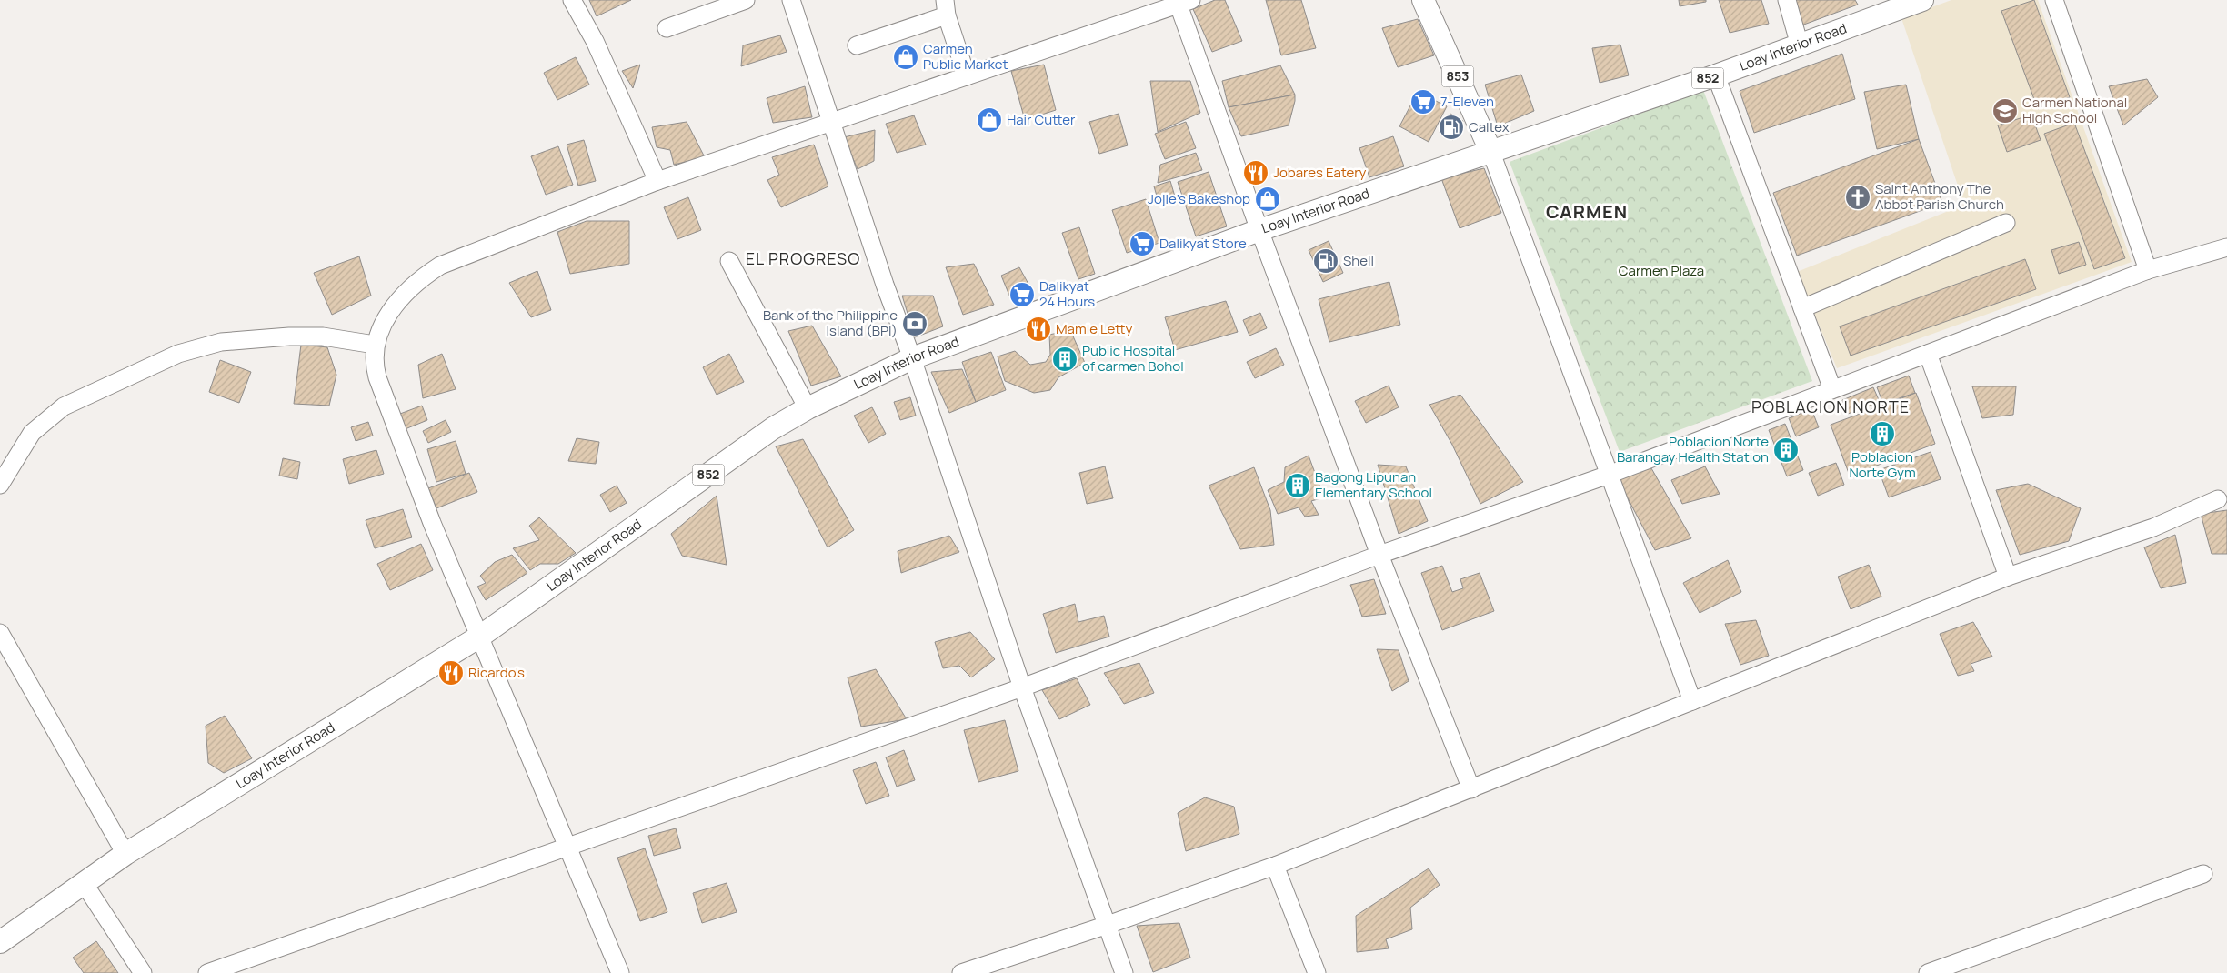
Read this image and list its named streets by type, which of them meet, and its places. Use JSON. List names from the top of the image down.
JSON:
{
  "streets": {
    "main road": ["Loay Interior Road", "853", "852"]
  },
  "crossings": [
    ["Loay Interior Road", "853"]
  ],
  "districts": ["CARMEN", "EL PROGRESO", "POBLACION NORTE"],
  "parks": ["Carmen Plaza"],
  "places": {
    "shop": ["Carmen Public Market", "Hair Cutter", "Jojie's Bakeshop"],
    "supermarket": ["7-Eleven", "Dalikyat Store", "Dalikyat 24 Hours"],
    "school or university": ["Carmen National High School"],
    "fuel station": ["Caltex", "Shell"],
    "restaurant": ["Jobares Eatery", "Mamie Letty", "Ricardo's"],
    "church": ["Saint Anthony The Abbot Parish Church"],
    "bank": ["Bank of the Philippine Island (BPI)"],
    "building": [
      "Public Hospital of carmen Bohol",
      "Poblacion Norte Gym",
      "Poblacion Norte Barangay Health Station",
      "Bagong Lipunan Elementary School"
    ]
  }
}
